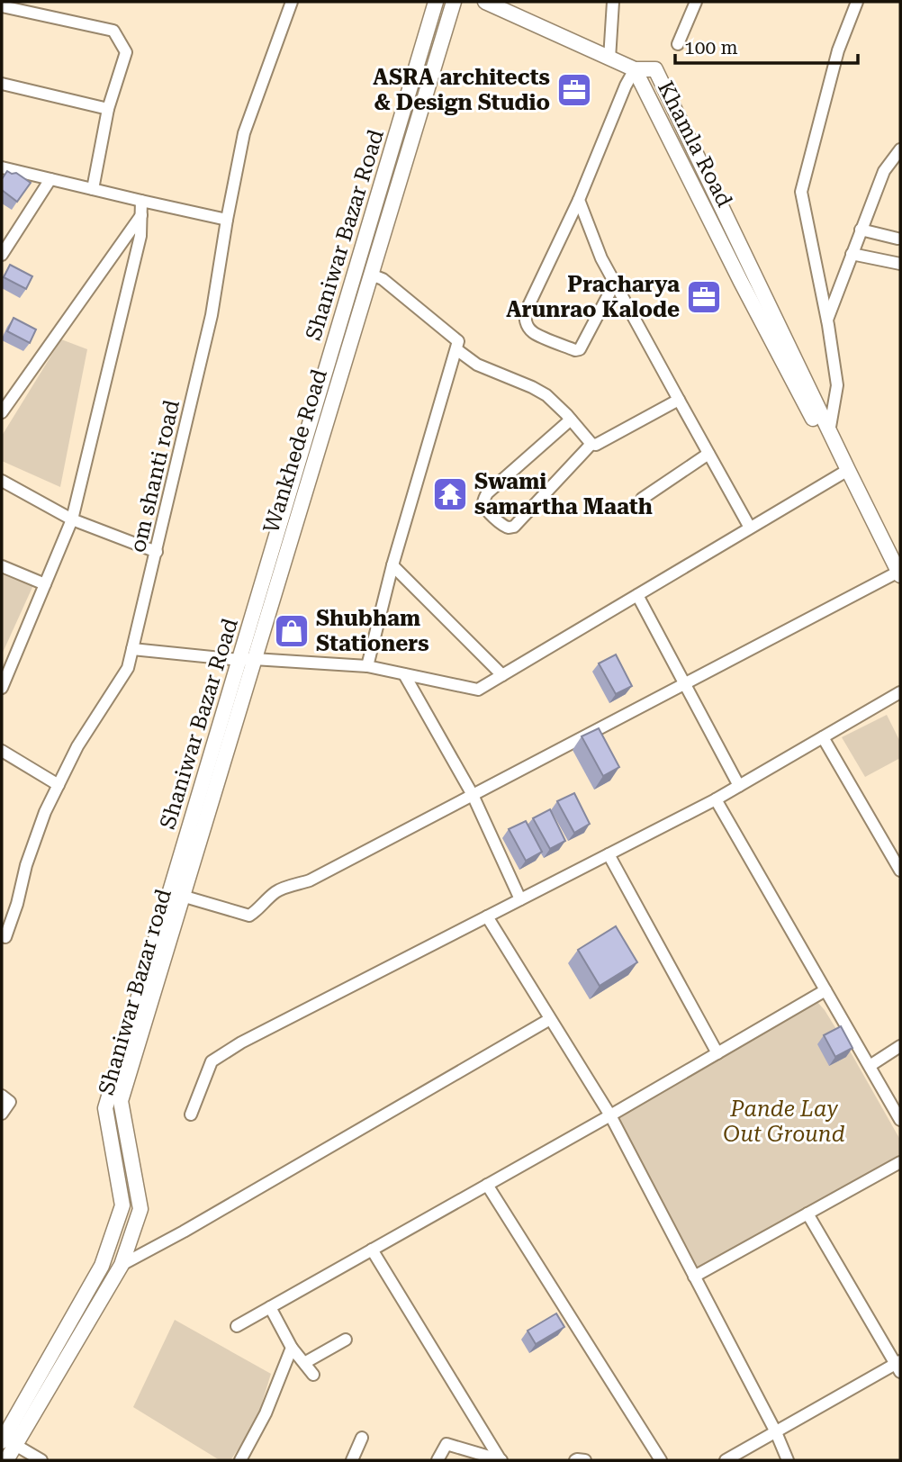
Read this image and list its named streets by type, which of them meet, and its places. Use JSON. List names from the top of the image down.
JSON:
{
  "streets": {
    "main road": [
      "Khamla Road",
      "Shaniwar Bazar Road",
      "Wankhede Road",
      "Shaniwar Bazar road"
    ],
    "street": ["om shanti road"]
  },
  "crossings": [
    ["Shaniwar Bazar Road", "Wankhede Road"],
    ["Shaniwar Bazar Road", "Shaniwar Bazar road"],
    ["Wankhede Road", "Shaniwar Bazar road"]
  ],
  "parks": ["Pande Lay Out Ground"],
  "places": {
    "office": ["ASRA architects & Design Studio", "Pracharya Arunrao Kalode"],
    "temple": ["Swami samartha Maath"],
    "shop": ["Shubham Stationers"]
  },
  "scale_bar": "100 m"
}
